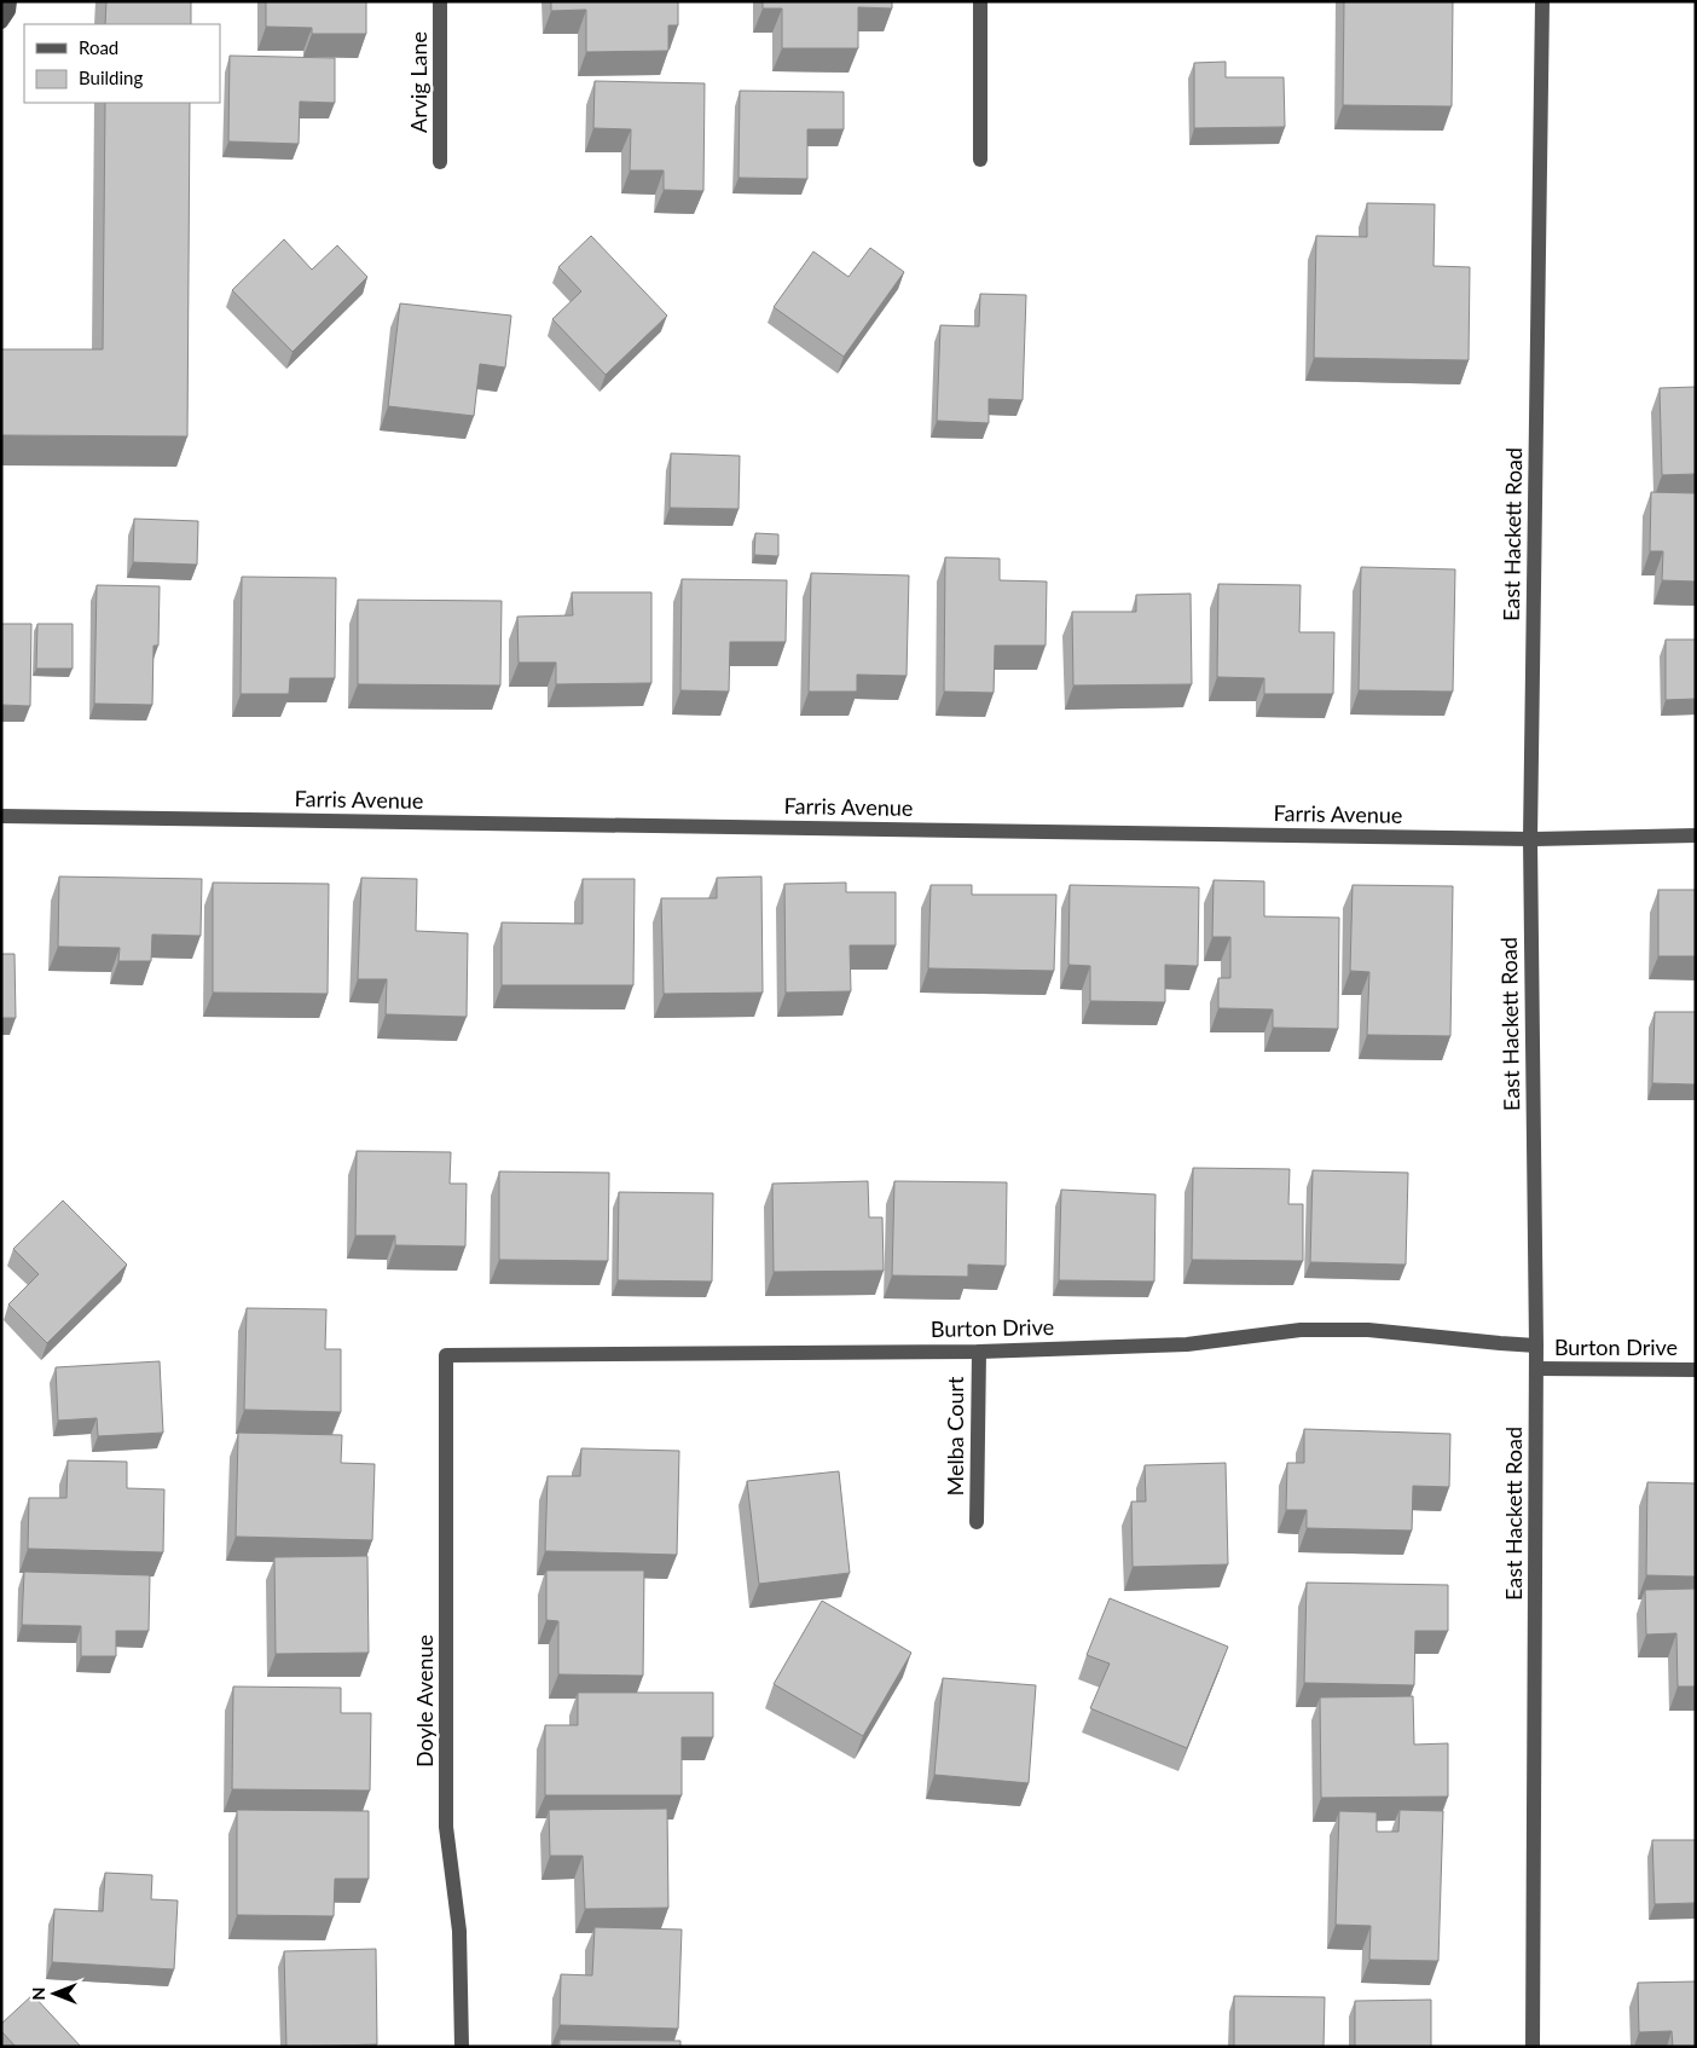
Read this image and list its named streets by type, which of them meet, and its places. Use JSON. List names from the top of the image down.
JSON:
{
  "streets": {
    "street": [
      "Arvig Lane",
      "East Hackett Road",
      "Farris Avenue",
      "Burton Drive",
      "Melba Court",
      "Doyle Avenue"
    ]
  },
  "crossings": [
    ["East Hackett Road", "Farris Avenue"],
    ["East Hackett Road", "Burton Drive"],
    ["Burton Drive", "Melba Court"],
    ["Burton Drive", "Doyle Avenue"]
  ],
  "legend": ["Road", "Building"],
  "north": "left"
}
